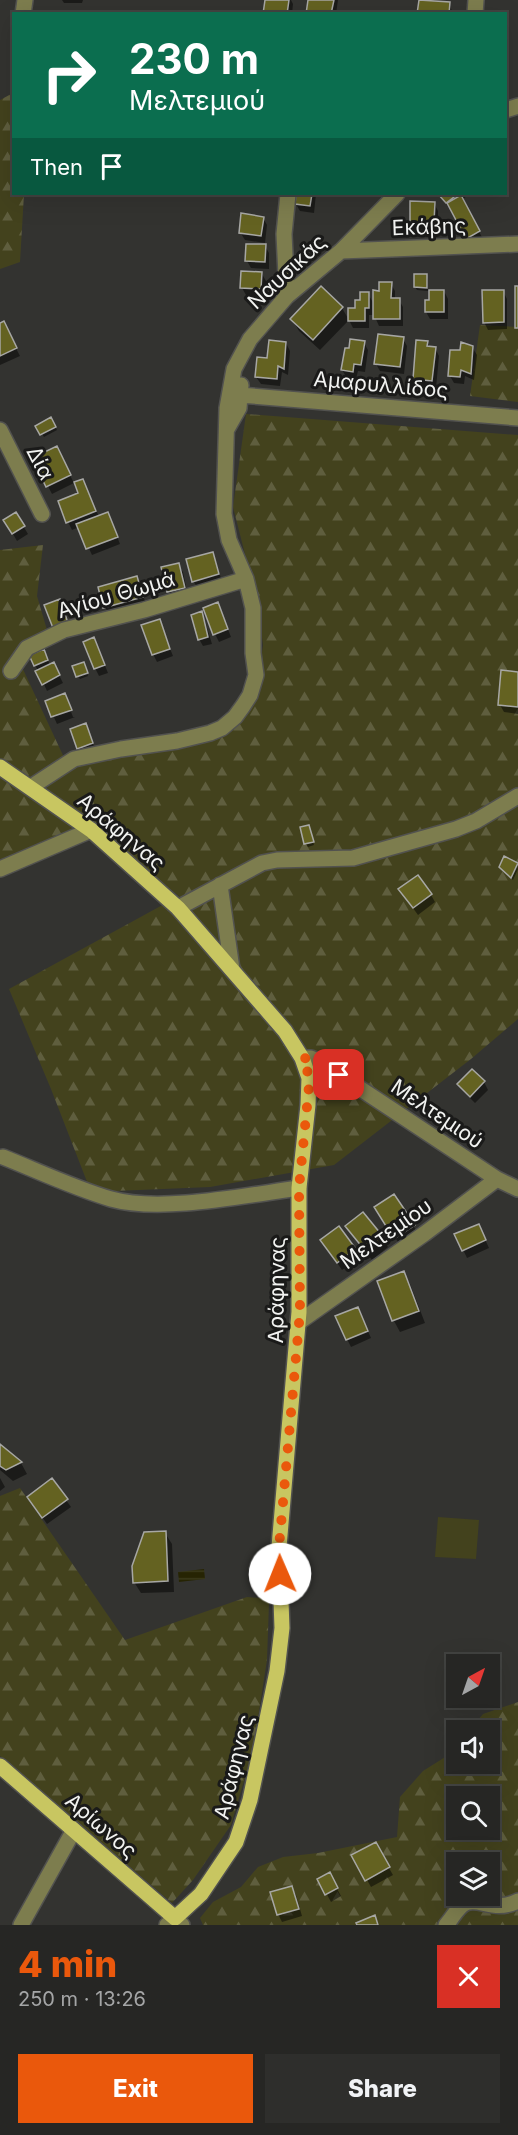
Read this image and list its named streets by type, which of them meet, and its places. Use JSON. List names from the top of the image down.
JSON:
{
  "streets": {
    "main road": ["Αράφηνας", "Αρίωνος"],
    "street": [
      "Εκάβης",
      "Ναυσικάς",
      "Αμαρυλλίδος",
      "Δία",
      "Αγίου Θωμά",
      "Μελτεμιού",
      "Μελτεμίου"
    ]
  },
  "crossings": [
    ["Εκάβης", "Ναυσικάς"],
    ["Ναυσικάς", "Αγίου Θωμά"],
    ["Ναυσικάς", "Αράφηνας"],
    ["Αράφηνας", "Μελτεμιού"],
    ["Αράφηνας", "Μελτεμίου"],
    ["Αράφηνας", "Αρίωνος"],
    ["Μελτεμιού", "Μελτεμίου"]
  ],
  "north": "top right",
  "page": {
    "turn": ["230 m", "Μελτεμιού"],
    "then": "Then",
    "heading": ["4 min", "250 m · 13:26"],
    "buttons": ["Exit", "Share"]
  }
}
